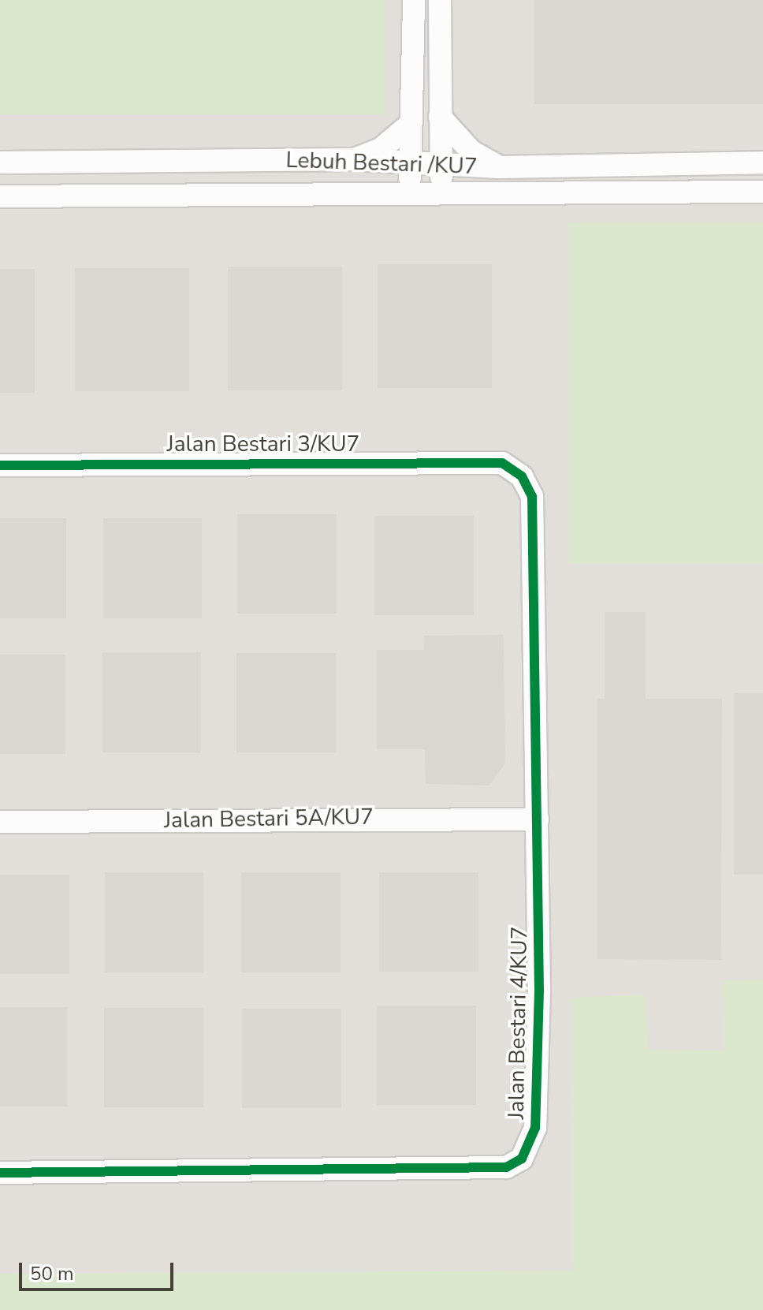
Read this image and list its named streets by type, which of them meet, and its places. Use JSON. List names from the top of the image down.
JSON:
{
  "streets": {
    "street": [
      "Lebuh Bestari /KU7",
      "Jalan Bestari 3/KU7",
      "Jalan Bestari 5A/KU7",
      "Jalan Bestari 4/KU7"
    ]
  },
  "crossings": [
    ["Jalan Bestari 3/KU7", "Jalan Bestari 4/KU7"],
    ["Jalan Bestari 5A/KU7", "Jalan Bestari 4/KU7"]
  ],
  "scale_bar": "50 m"
}
